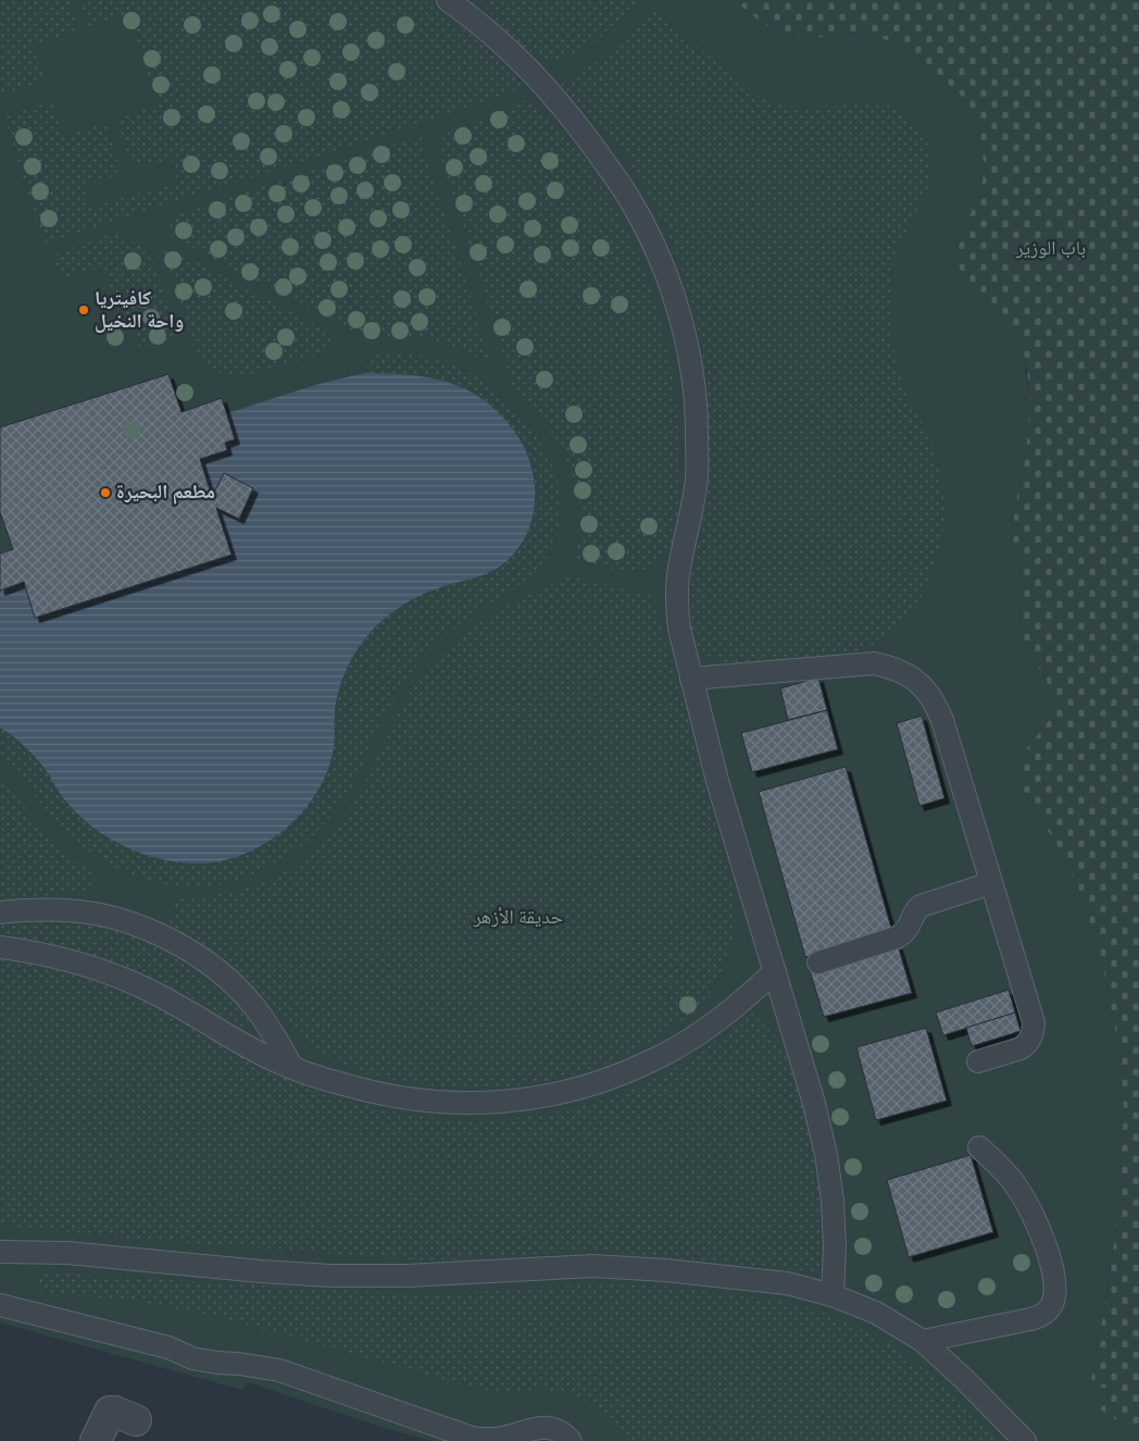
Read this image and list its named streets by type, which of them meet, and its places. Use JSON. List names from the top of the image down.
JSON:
{
  "parks": ["باب الوزير", "حديقة الأزهر"],
  "places": ["كافيتريا واحة النخيل", "مطعم البحيرة"]
}
